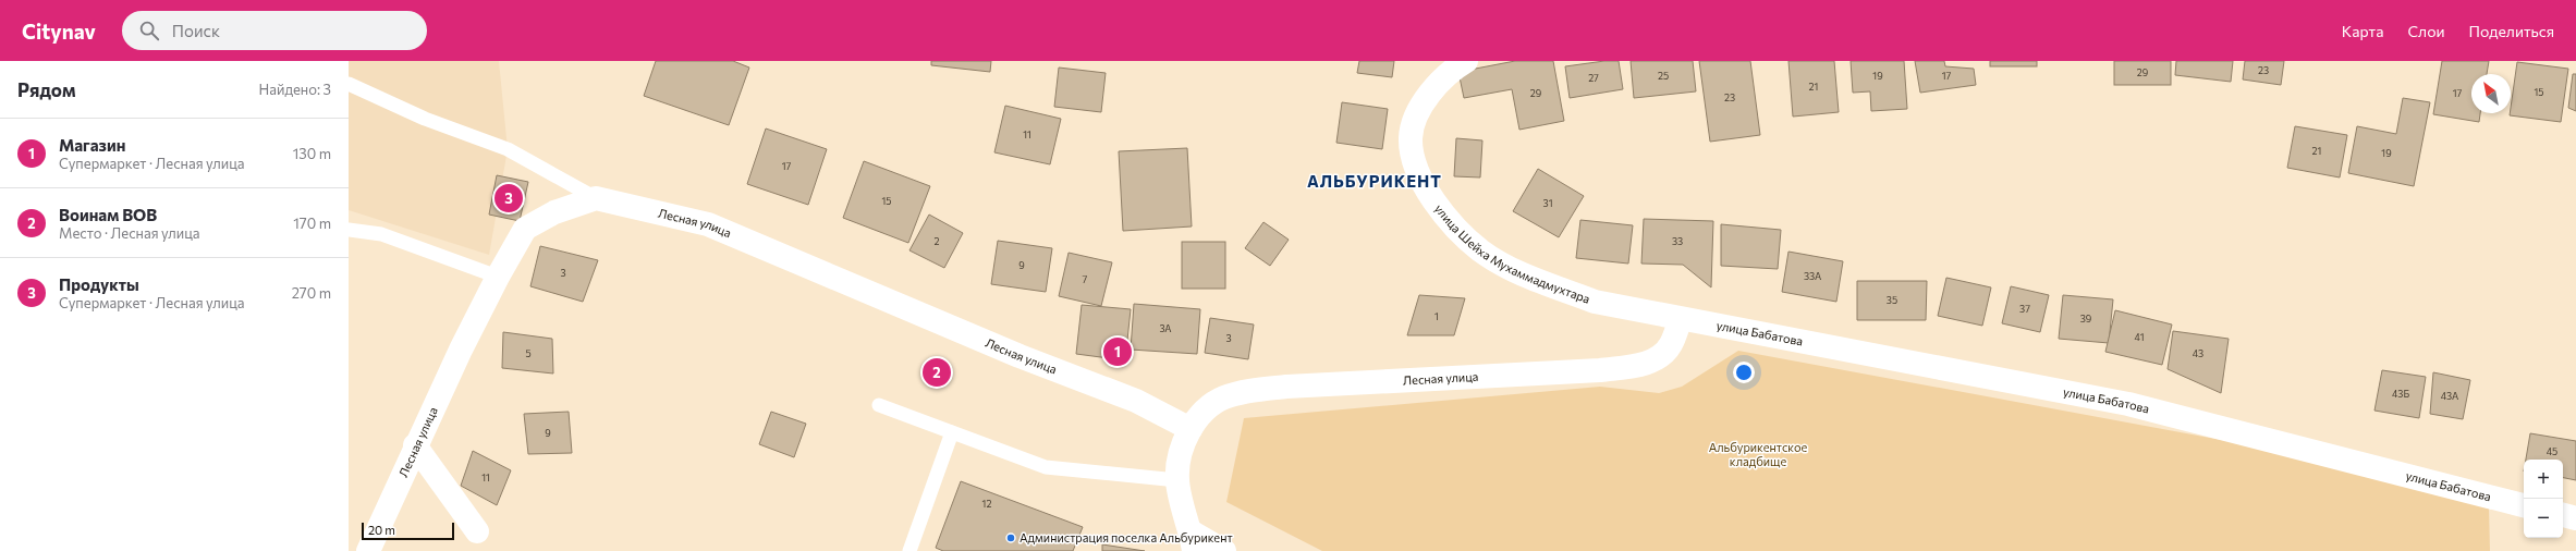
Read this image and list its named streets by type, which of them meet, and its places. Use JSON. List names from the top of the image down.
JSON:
{
  "streets": {
    "street": ["Лесная улица", "улица Шейха Мухаммадмухтара", "улица Бабатова"]
  },
  "crossings": [
    ["Лесная улица", "улица Шейха Мухаммадмухтара"],
    ["Лесная улица", "улица Бабатова"],
    ["улица Шейха Мухаммадмухтара", "улица Бабатова"]
  ],
  "districts": ["АЛЬБУРИКЕНТ"],
  "parks": ["Альбурикентское кладбище"],
  "places": ["Администрация поселка Альбурикент"],
  "house_numbers": [
    "23",
    "29",
    "25",
    "19",
    "17",
    "27",
    "21",
    "15",
    "29",
    "17",
    "23",
    "11",
    "21",
    "19",
    "17",
    "15",
    "31",
    "2",
    "33",
    "9",
    "3",
    "33А",
    "7",
    "35",
    "37",
    "1",
    "39",
    "3А",
    "41",
    "3",
    "5",
    "43",
    "43Б",
    "43А",
    "9",
    "45",
    "11",
    "12"
  ],
  "scale_bar": "20 m",
  "north": "top left",
  "page": {
    "header": "Citynav",
    "search": "Поиск",
    "nav": ["Карта", "Слои", "Поделиться"],
    "heading": ["Рядом", "Найдено: 3"],
    "list": [
      {
        "mark": "1",
        "name": "Магазин",
        "note": "Супермаркет · Лесная улица",
        "value": "130 m"
      },
      {
        "mark": "2",
        "name": "Воинам ВОВ",
        "note": "Место · Лесная улица",
        "value": "170 m"
      },
      {
        "mark": "3",
        "name": "Продукты",
        "note": "Супермаркет · Лесная улица",
        "value": "270 m"
      }
    ],
    "pins": ["3", "1", "2"],
    "map_buttons": ["+", "−"],
    "scale": "20 m"
  }
}
